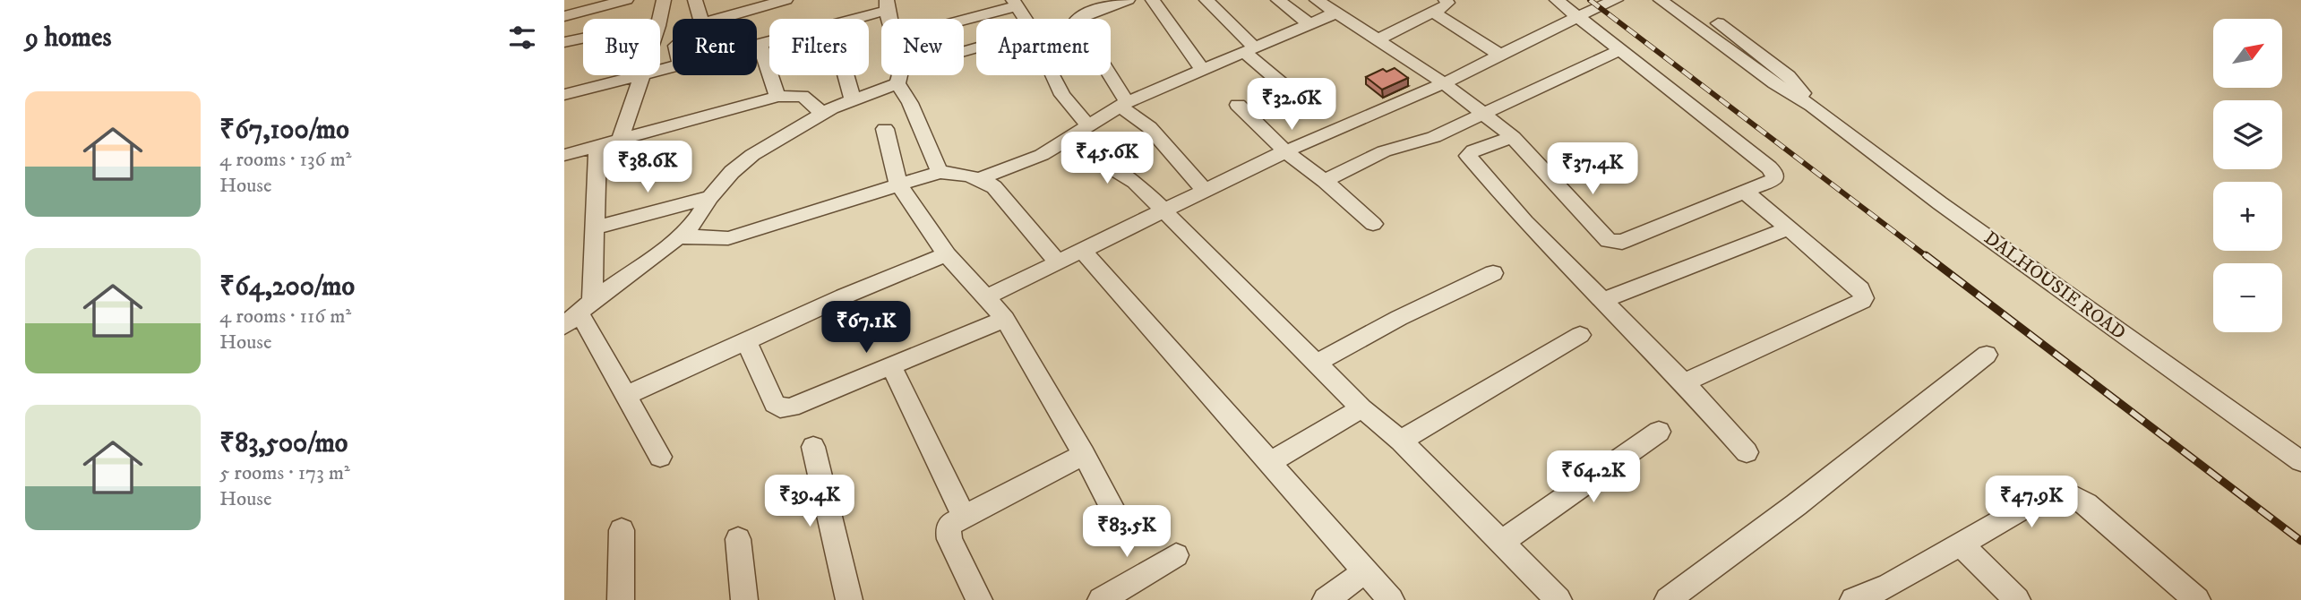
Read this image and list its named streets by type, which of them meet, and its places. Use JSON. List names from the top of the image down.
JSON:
{
  "streets": {
    "street": ["DALHOUSIE ROAD"]
  },
  "north": "top right",
  "page": {
    "heading": "9 homes",
    "map_buttons": ["+", "−"],
    "chip": [
      "Buy",
      "Rent",
      "Filters",
      "New",
      "Apartment"
    ],
    "list": [
      {
        "name": "₹67,100/mo",
        "note": "4 rooms · 136 m² · House"
      },
      {
        "name": "₹64,200/mo",
        "note": "4 rooms · 116 m² · House"
      },
      {
        "name": "₹83,500/mo",
        "note": "5 rooms · 173 m² · House"
      }
    ],
    "price": [
      "₹32.6K",
      "₹45.6K",
      "₹38.6K",
      "₹37.4K",
      "₹67.1K",
      "₹64.2K",
      "₹39.4K",
      "₹47.9K",
      "₹83.5K"
    ]
  }
}
